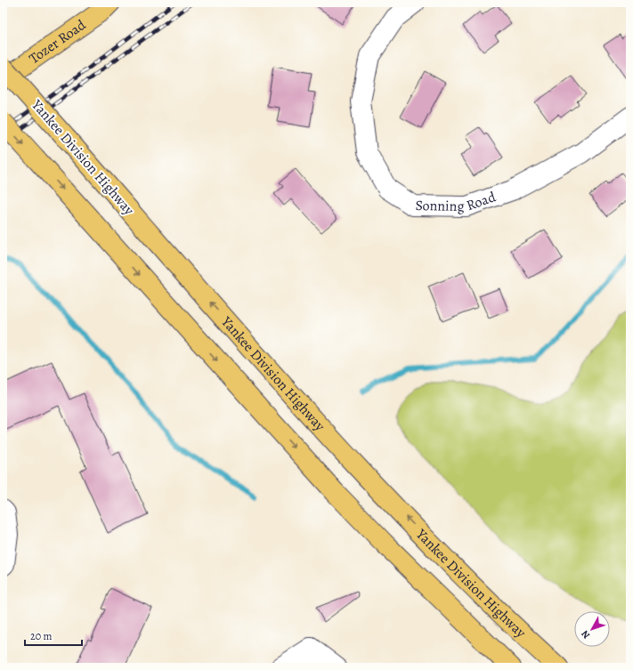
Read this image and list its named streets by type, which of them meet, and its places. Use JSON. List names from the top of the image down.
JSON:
{
  "streets": {
    "main road": ["Tozer Road", "Yankee Division Highway"],
    "street": ["Sonning Road"]
  },
  "scale_bar": "20 m",
  "north": "bottom left"
}
